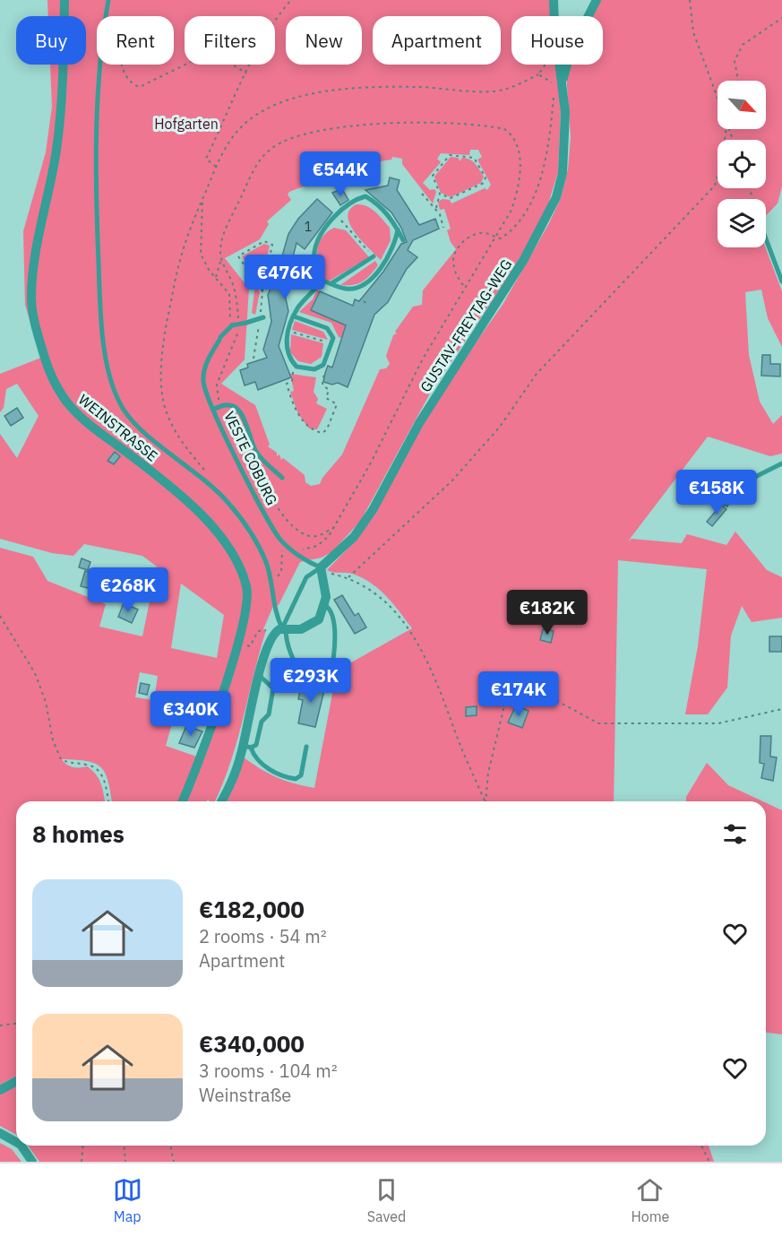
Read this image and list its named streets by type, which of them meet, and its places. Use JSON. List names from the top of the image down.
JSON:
{
  "streets": {
    "street": ["GUSTAV-FREYTAG-WEG", "WEINSTRASSE"],
    "lane": ["VESTE COBURG"]
  },
  "crossings": [
    ["GUSTAV-FREYTAG-WEG", "VESTE COBURG"]
  ],
  "parks": ["Hofgarten"],
  "house_numbers": ["1"],
  "north": "bottom right",
  "page": {
    "chip": [
      "Buy",
      "Rent",
      "Filters",
      "New",
      "Apartment",
      "House"
    ],
    "price": [
      "€544K",
      "€476K",
      "€158K",
      "€268K",
      "€182K",
      "€293K",
      "€174K",
      "€340K"
    ],
    "heading": "8 homes",
    "list": [
      {
        "name": "€182,000",
        "note": "2 rooms · 54 m² · Apartment"
      },
      {
        "name": "€340,000",
        "note": "3 rooms · 104 m² · Weinstraße"
      }
    ],
    "tabs": ["Map", "Saved", "Home"]
  }
}
